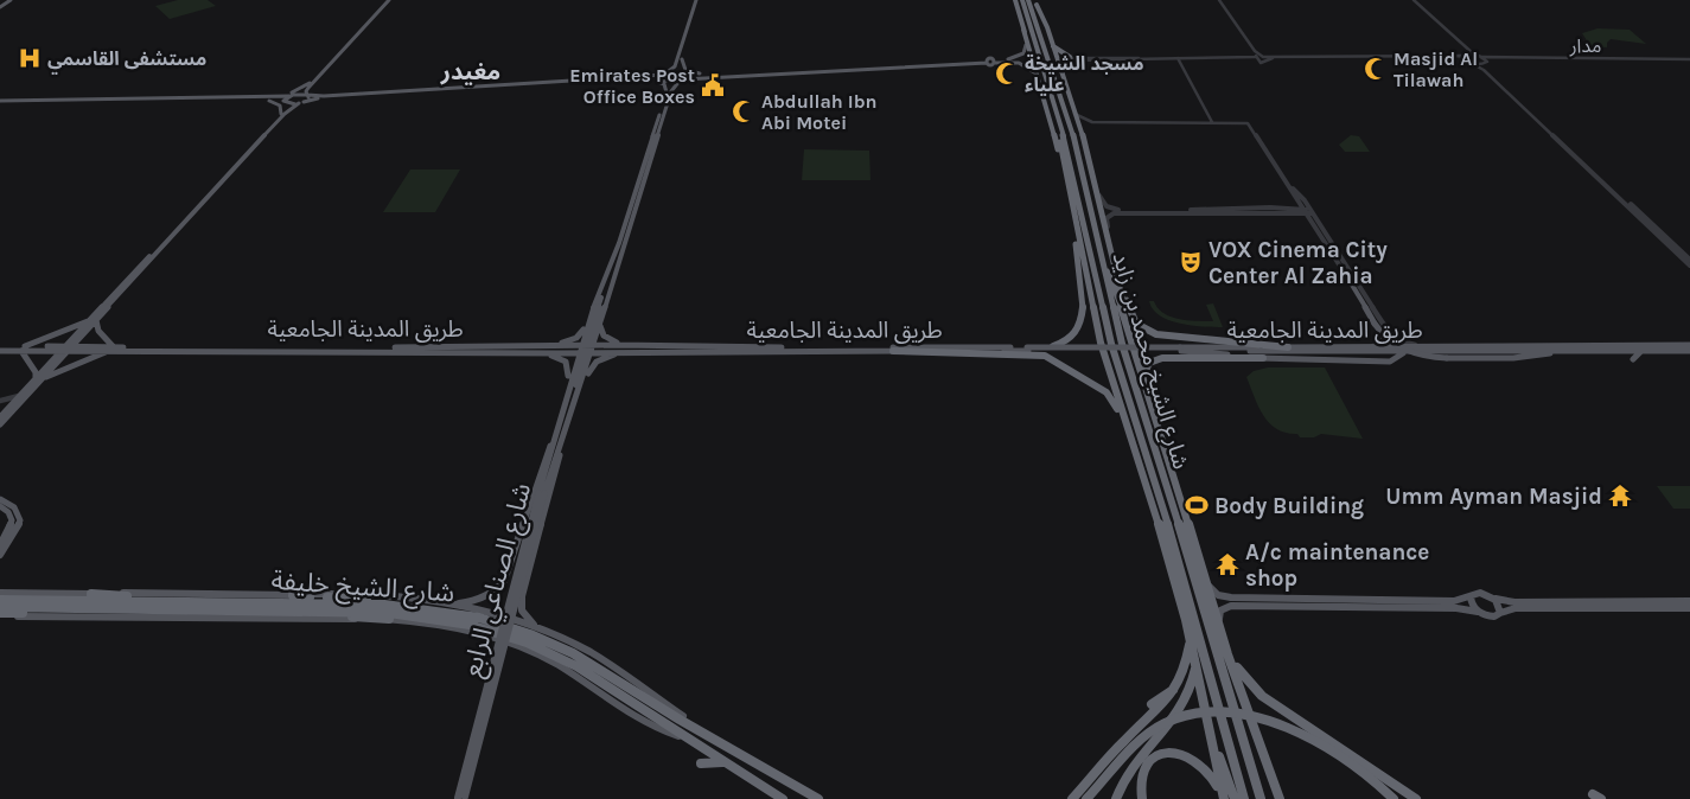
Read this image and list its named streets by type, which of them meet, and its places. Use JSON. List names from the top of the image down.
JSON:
{
  "streets": {
    "highway": ["شارع الشيخ محمد بن زايد", "شارع الشيخ خليفة"],
    "main road": ["طريق المدينة الجامعية", "شارع الصناعي الرابع"],
    "street": ["مدار"]
  },
  "crossings": [
    ["طريق المدينة الجامعية", "شارع الصناعي الرابع"]
  ],
  "districts": ["مغيدر"],
  "places": {
    "hospital": ["مستشفى القاسمي"],
    "mosque": ["Masjid Al Tilawah", "مسجد الشيخة علياء", "Abdullah Ibn Abi Motei"],
    "public building": ["Emirates Post Office Boxes"],
    "theatre": ["VOX Cinema City Center Al Zahia"],
    "temple": ["Umm Ayman Masjid", "A/c maintenance shop"],
    "sports": ["Body Building"]
  }
}
